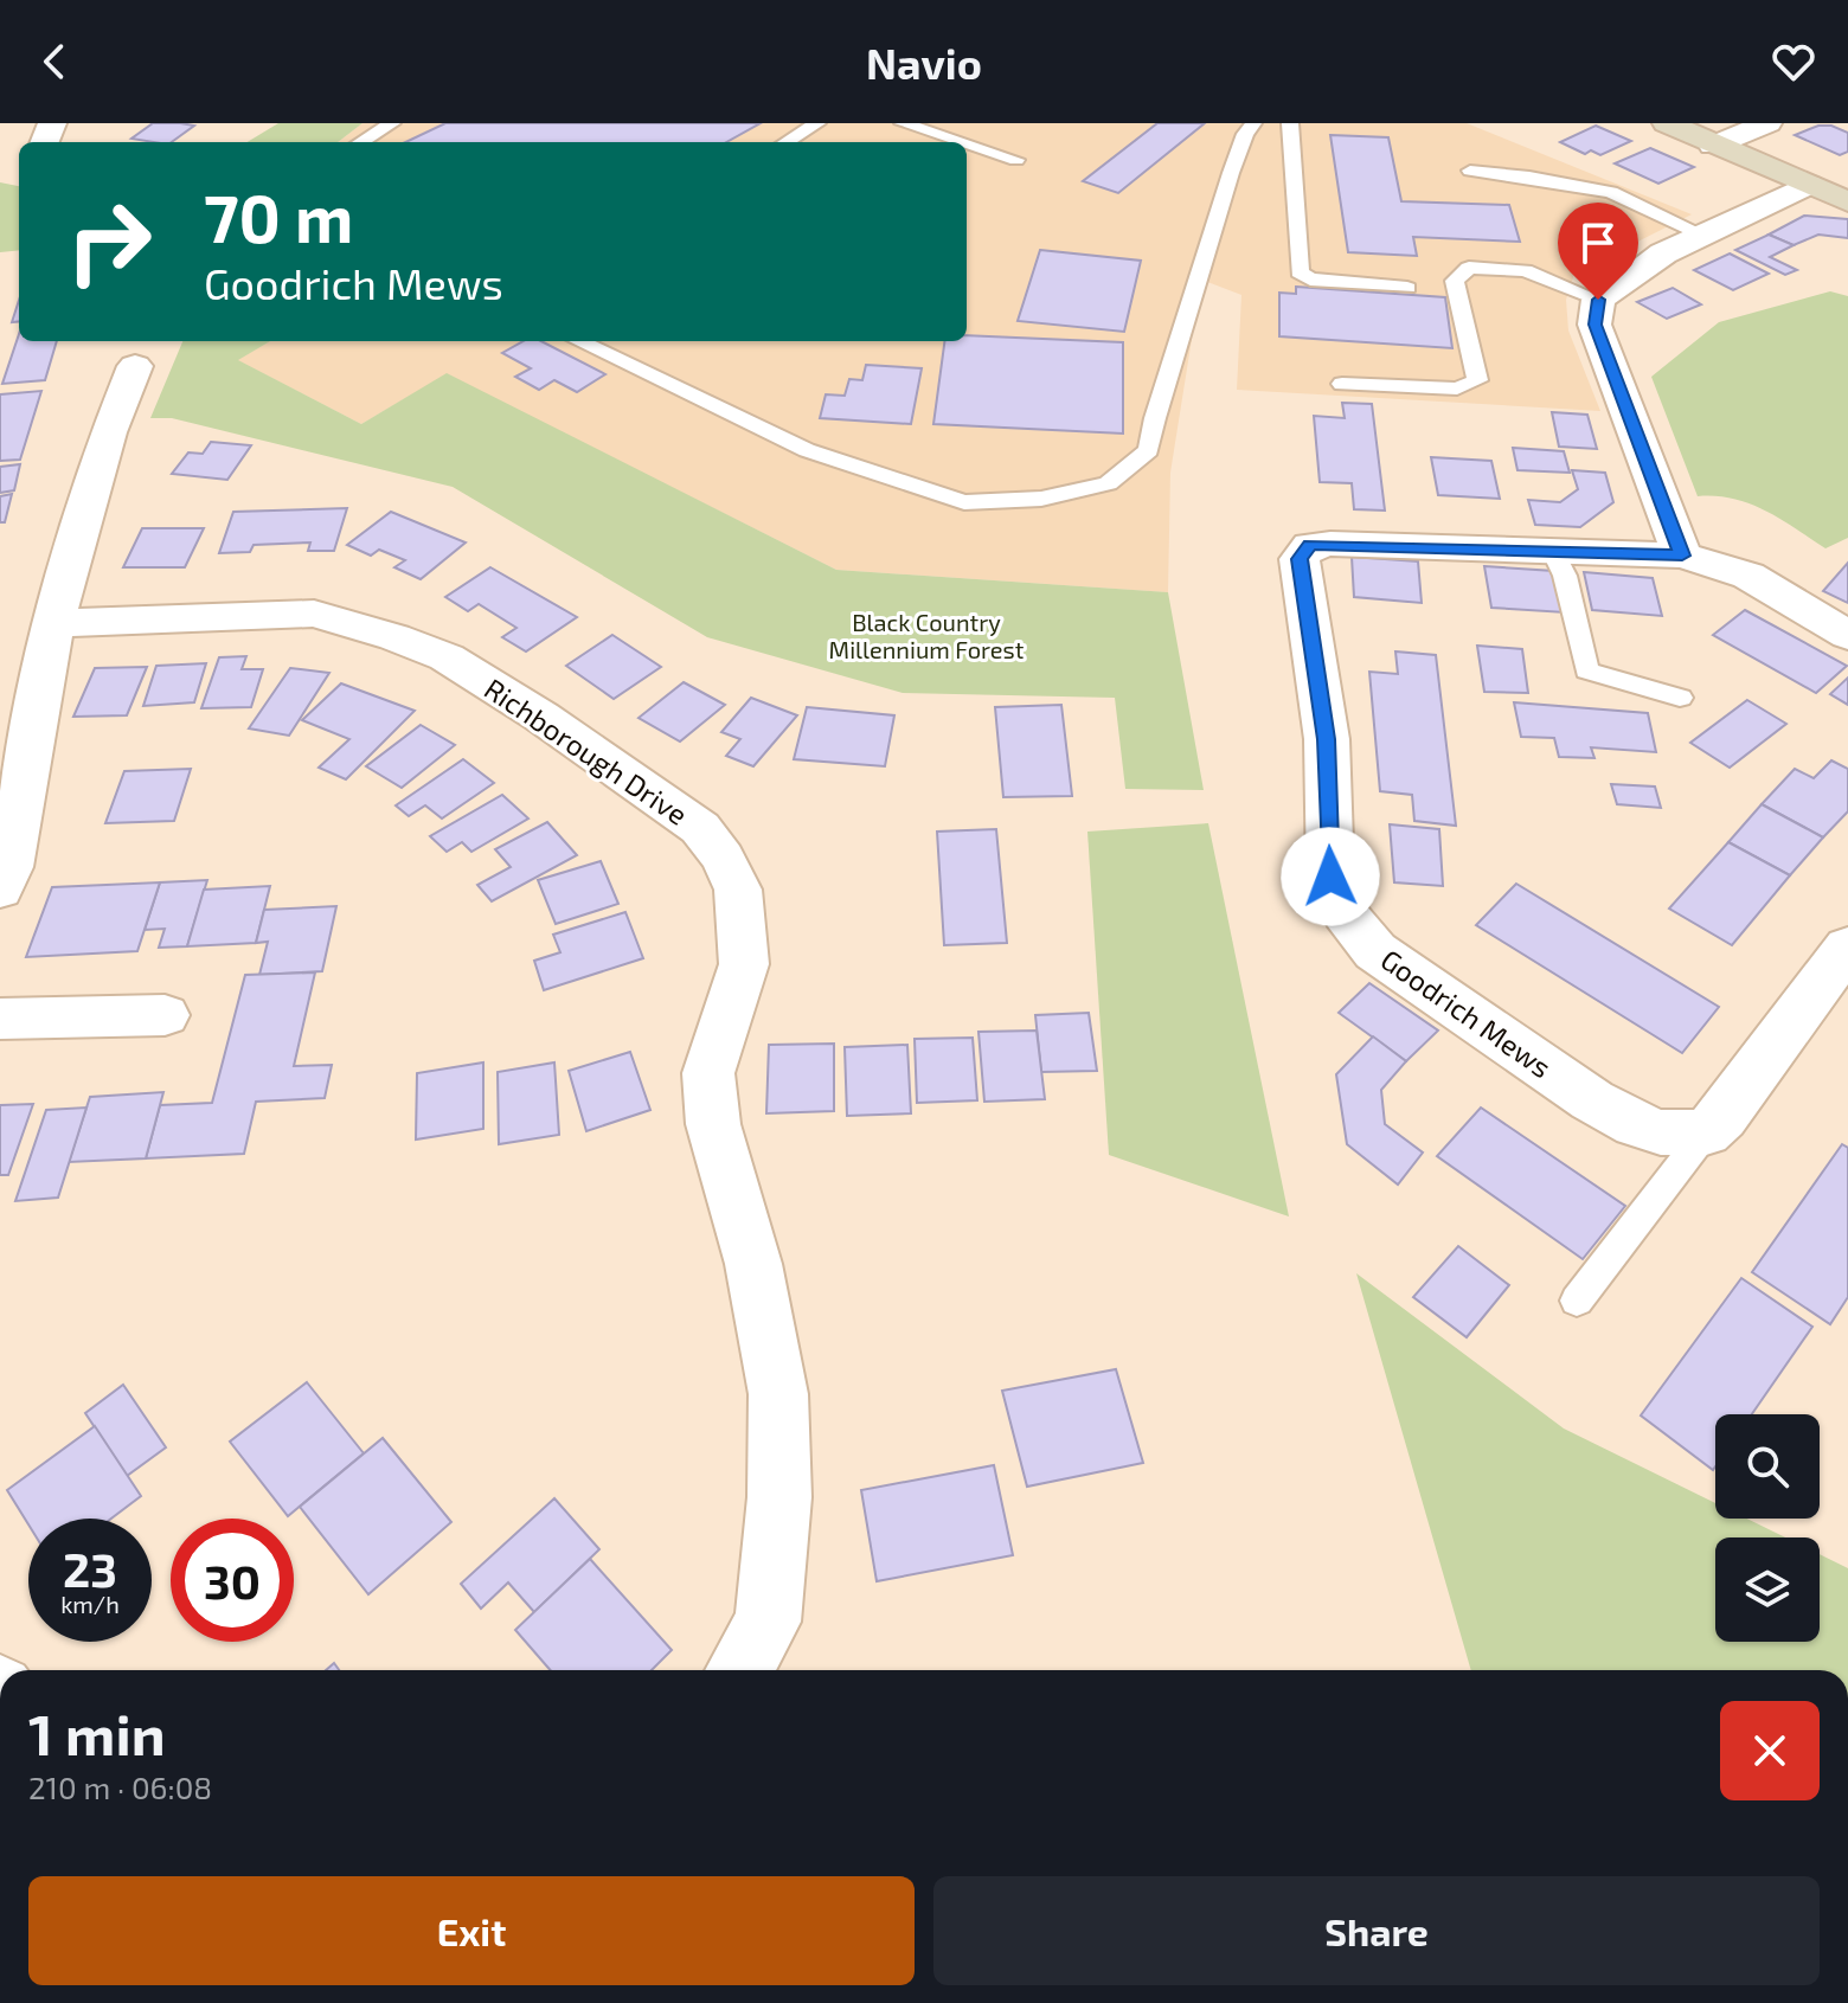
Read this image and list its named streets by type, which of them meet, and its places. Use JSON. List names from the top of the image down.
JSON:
{
  "streets": {
    "street": ["Richborough Drive", "Goodrich Mews"]
  },
  "parks": ["Black Country Millennium Forest"],
  "page": {
    "header": "Navio",
    "turn": ["70 m", "Goodrich Mews"],
    "speed": "23 km/h",
    "limit": "30",
    "heading": ["1 min", "210 m · 06:08"],
    "buttons": ["Exit", "Share"]
  }
}
